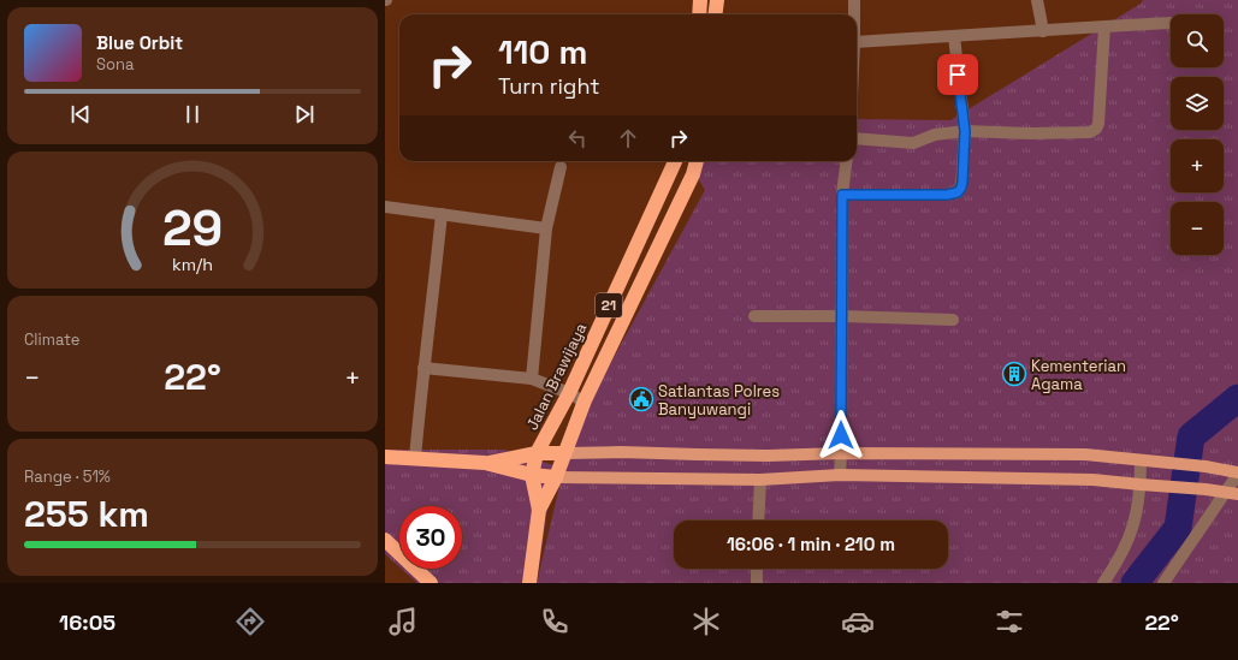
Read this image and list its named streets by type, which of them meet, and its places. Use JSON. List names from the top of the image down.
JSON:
{
  "streets": {
    "highway": ["21", "Jalan Brawijaya"]
  },
  "crossings": [
    ["21", "Jalan Brawijaya"]
  ],
  "places": {
    "building": ["Kementerian Agama"],
    "public building": ["Satlantas Polres Banyuwangi"]
  },
  "page": {
    "map_buttons": ["+", "−"],
    "turn": ["110 m", "Turn right"],
    "song": ["Blue Orbit", "Sona"],
    "tile": [
      "Climate",
      ["Range · 51%", "255 km"]
    ],
    "heat": ["−", "22°", "+"],
    "limit": "30",
    "trip": "16:06 · 1 min · 210 m",
    "tabs": ["16:05", "22°"],
    "gauge": ["29", "km/h"]
  }
}
